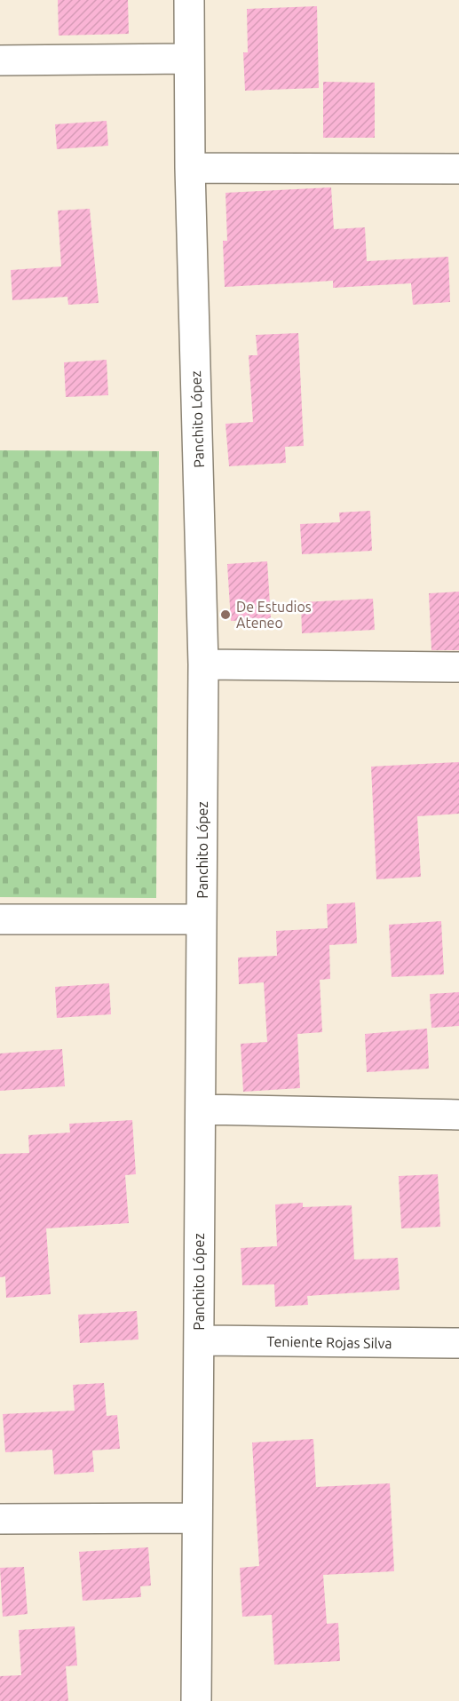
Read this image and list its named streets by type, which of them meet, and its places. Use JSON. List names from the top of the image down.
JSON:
{
  "streets": {
    "street": ["Panchito López", "Teniente Rojas Silva"]
  },
  "crossings": [
    ["Panchito López", "Teniente Rojas Silva"]
  ],
  "places": ["De Estudios Ateneo"]
}
